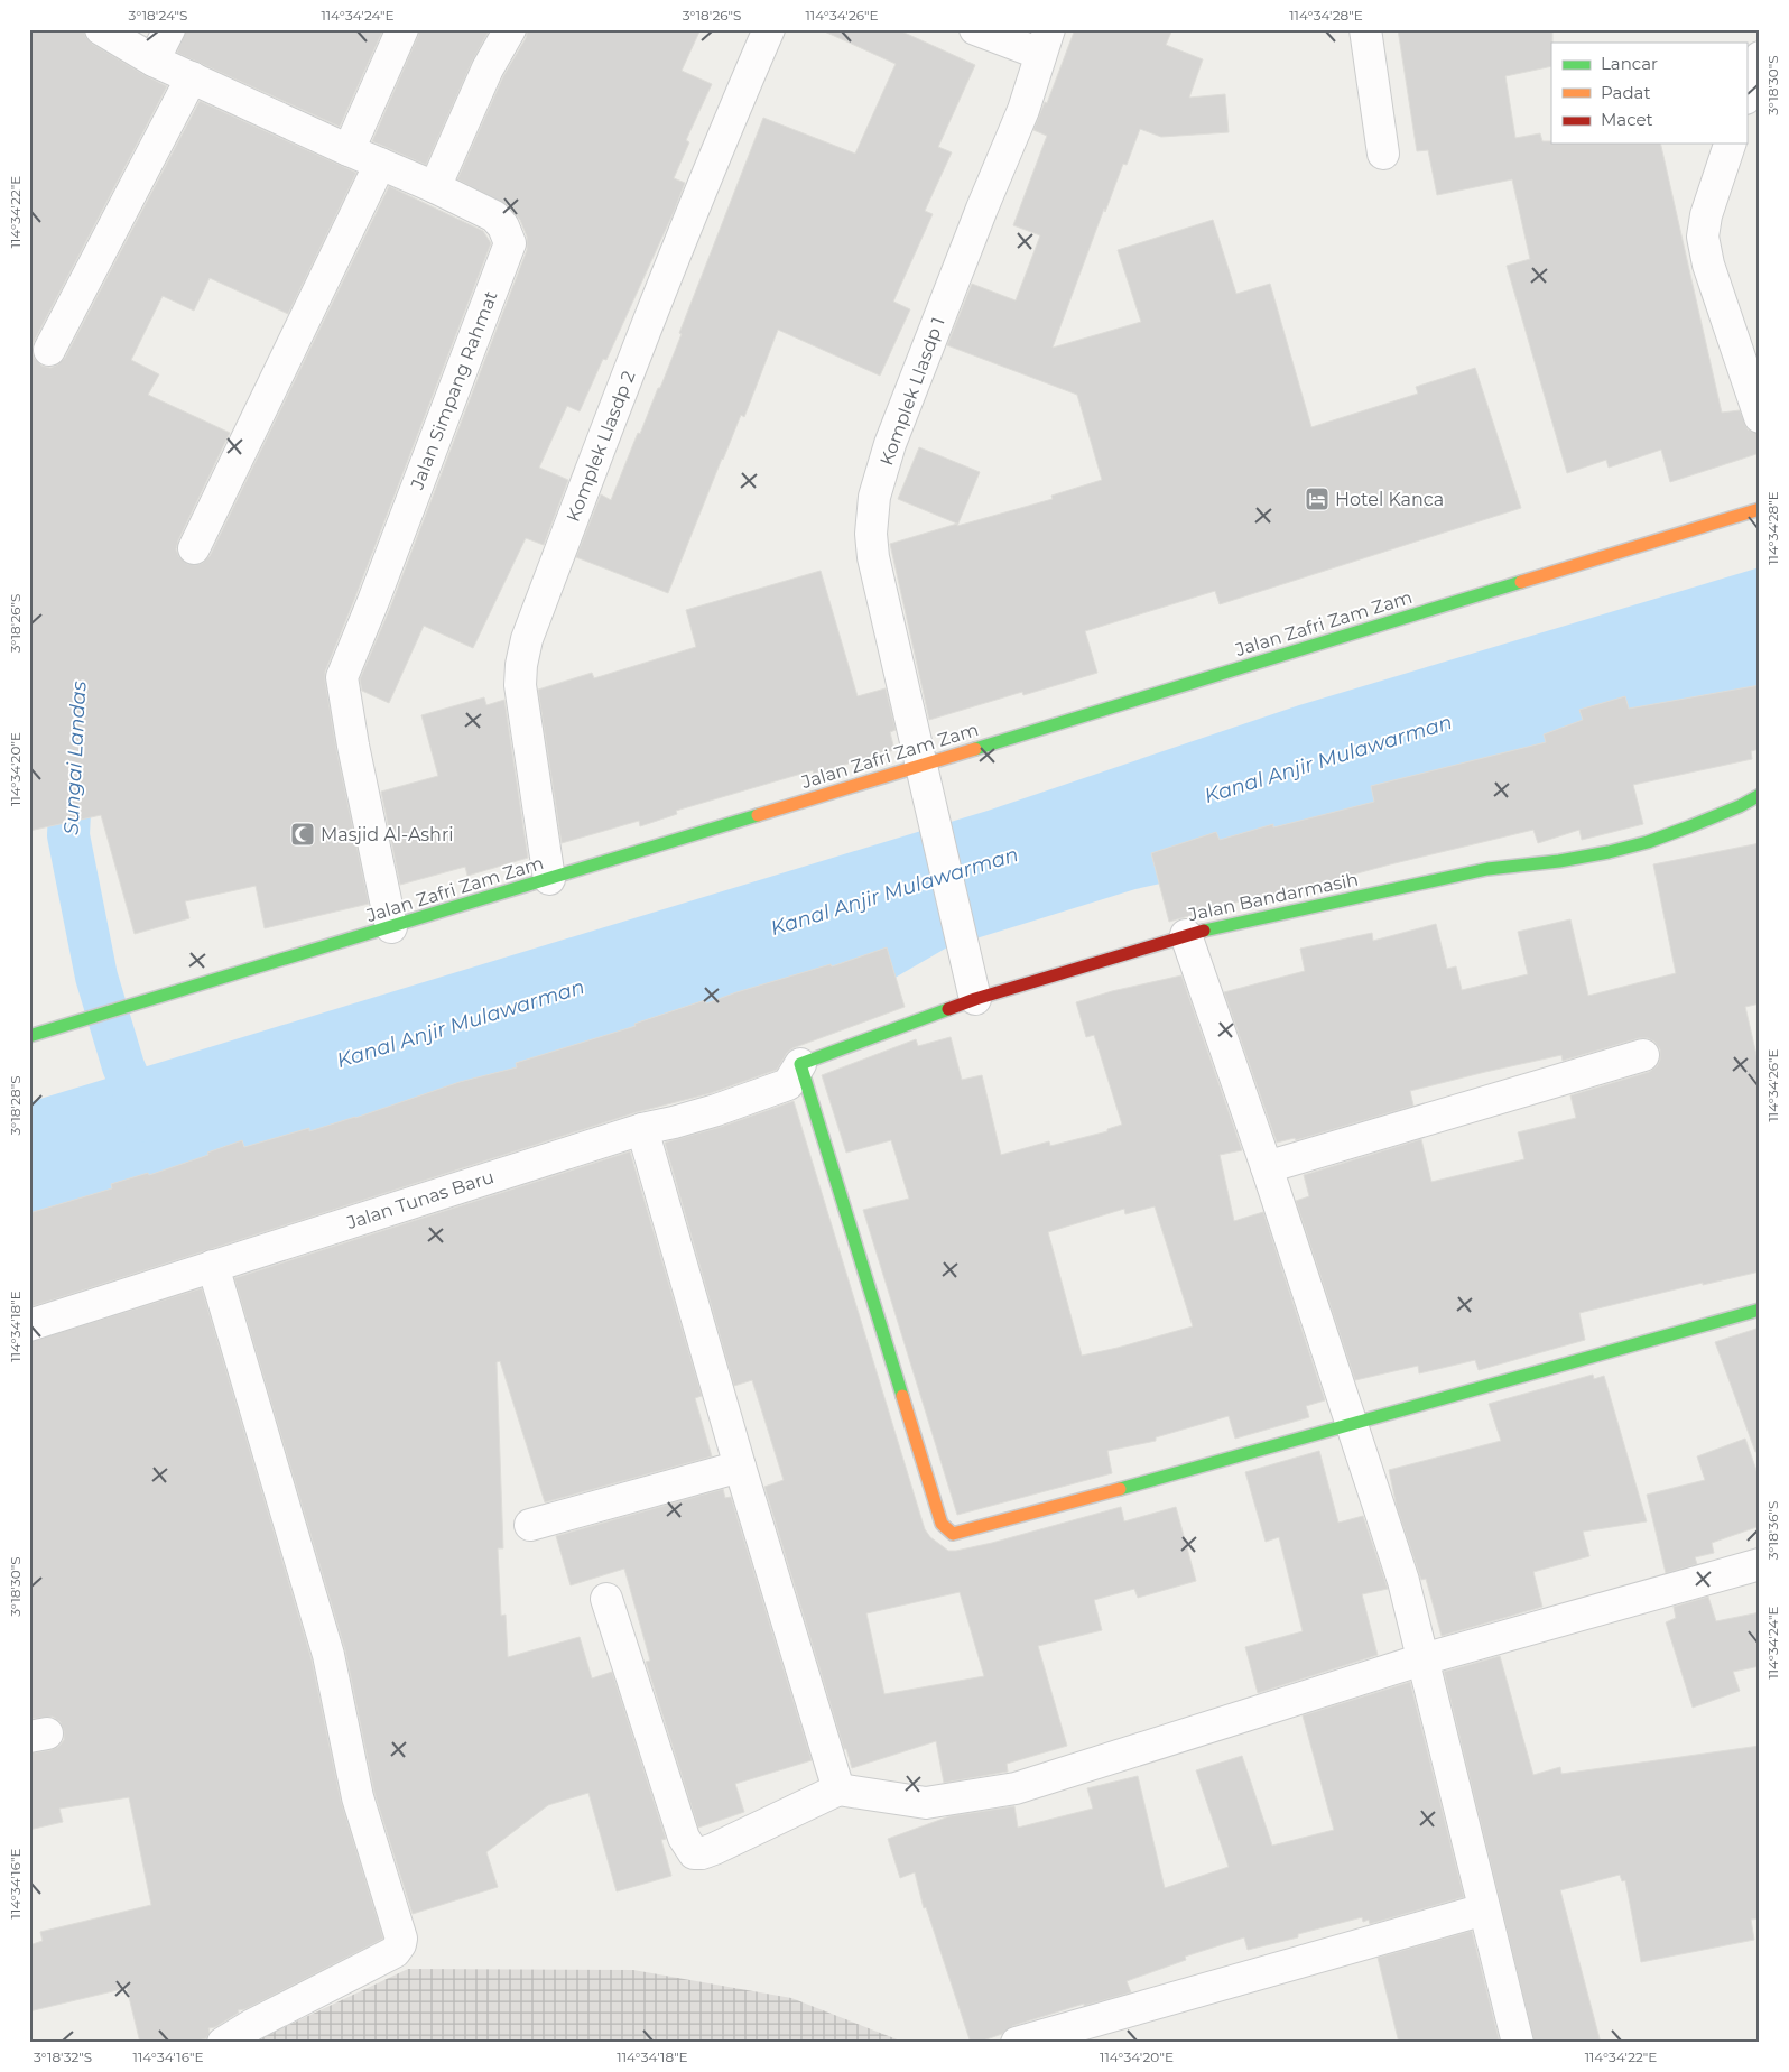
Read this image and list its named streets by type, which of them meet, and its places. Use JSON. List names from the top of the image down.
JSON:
{
  "streets": {
    "street": [
      "Jalan Simpang Rahmat",
      "Komplek Llasdp 1",
      "Komplek Llasdp 2",
      "Jalan Zafri Zam Zam",
      "Jalan Bandarmasih",
      "Jalan Tunas Baru"
    ]
  },
  "crossings": [
    ["Jalan Simpang Rahmat", "Jalan Zafri Zam Zam"],
    ["Komplek Llasdp 1", "Jalan Zafri Zam Zam"],
    ["Komplek Llasdp 1", "Jalan Bandarmasih"],
    ["Komplek Llasdp 2", "Jalan Zafri Zam Zam"],
    ["Jalan Bandarmasih", "Jalan Tunas Baru"]
  ],
  "water": ["Sungai Landas", "Kanal Anjir Mulawarman"],
  "places": {
    "hotel": ["Hotel Kanca"],
    "mosque": ["Masjid Al-Ashri"]
  },
  "legend": ["Lancar", "Padat", "Macet"],
  "coordinates": [
    "3°18'24\"S",
    "114°34'24\"E",
    "3°18'26\"S",
    "114°34'26\"E",
    "114°34'28\"E",
    "3°18'30\"S",
    "114°34'22\"E",
    "114°34'20\"E",
    "3°18'28\"S",
    "114°34'18\"E",
    "3°18'36\"S",
    "114°34'16\"E",
    "3°18'32\"S"
  ]
}
